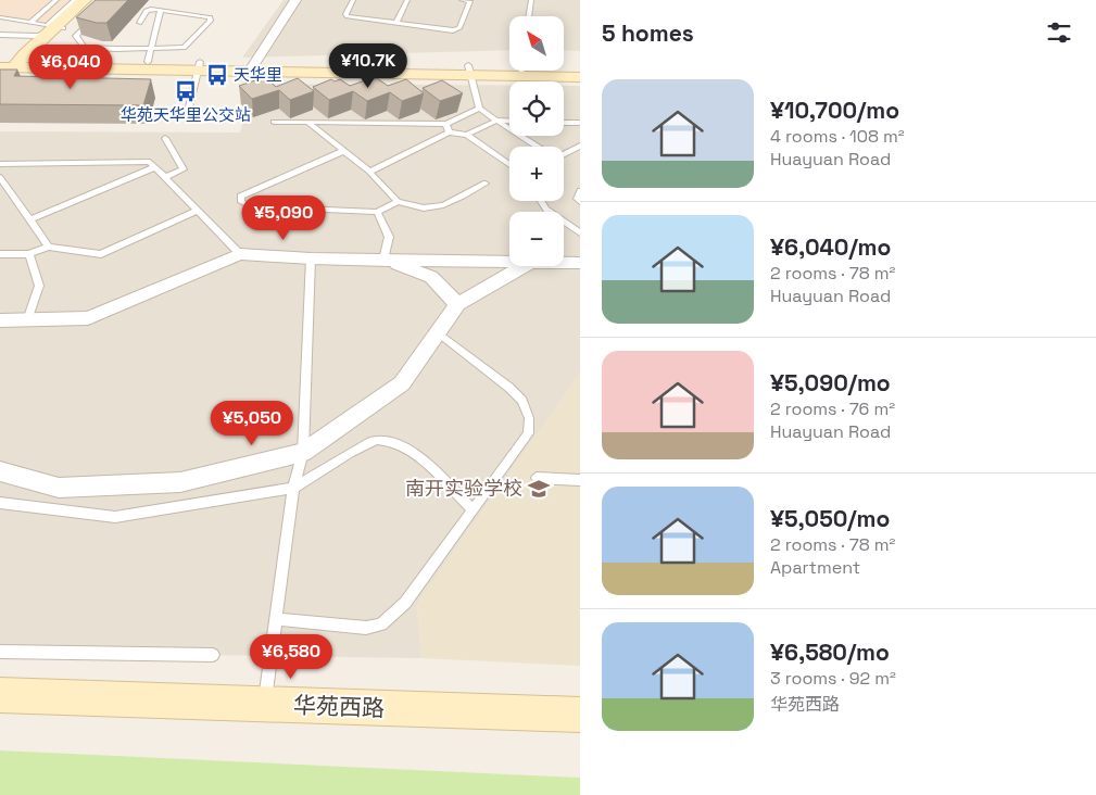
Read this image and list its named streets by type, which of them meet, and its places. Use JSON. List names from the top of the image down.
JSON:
{
  "streets": {
    "main road": ["华苑西路"]
  },
  "places": {
    "bus stop": ["天华里", "华苑天华里公交站"],
    "school or university": ["南开实验学校"]
  },
  "north": "top left",
  "page": {
    "heading": "5 homes",
    "map_buttons": ["+", "−"],
    "price": [
      "¥10.7K",
      "¥6,040",
      "¥5,090",
      "¥5,050",
      "¥6,580"
    ],
    "list": [
      {
        "name": "¥10,700/mo",
        "note": "4 rooms · 108 m² · Huayuan Road"
      },
      {
        "name": "¥6,040/mo",
        "note": "2 rooms · 78 m² · Huayuan Road"
      },
      {
        "name": "¥5,090/mo",
        "note": "2 rooms · 76 m² · Huayuan Road"
      },
      {
        "name": "¥5,050/mo",
        "note": "2 rooms · 78 m² · Apartment"
      },
      {
        "name": "¥6,580/mo",
        "note": "3 rooms · 92 m² · 华苑西路"
      }
    ]
  }
}
